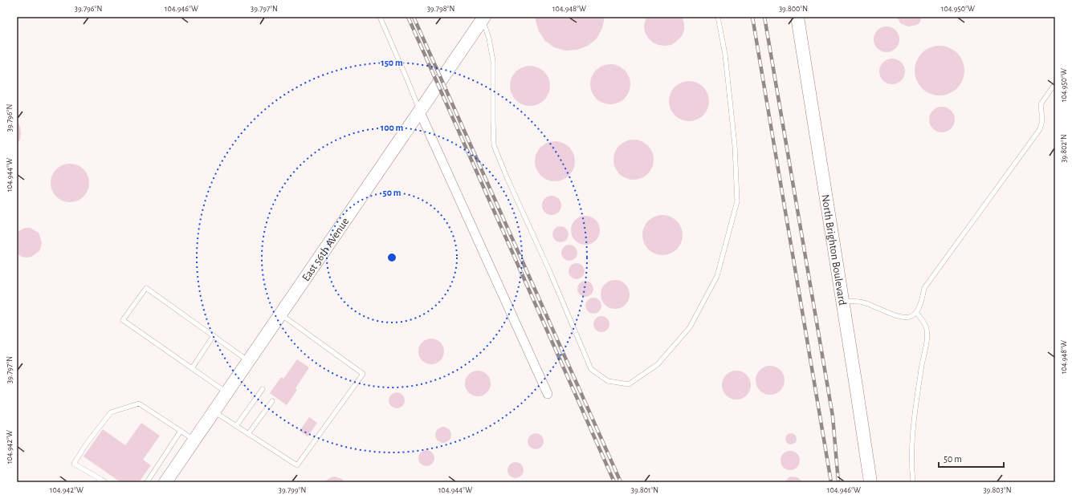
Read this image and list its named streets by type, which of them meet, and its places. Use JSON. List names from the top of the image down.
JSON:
{
  "streets": {
    "main road": ["East 56th Avenue", "North Brighton Boulevard"]
  },
  "scale_bar": "50 m",
  "coordinates": [
    "39.796°N",
    "104.946°W",
    "39.797°N",
    "39.798°N",
    "104.948°W",
    "39.800°N",
    "104.950°W",
    "39.802°N",
    "104.944°W",
    "104.942°W",
    "39.799°N",
    "39.801°N",
    "39.803°N"
  ],
  "rings": ["150 m", "100 m", "50 m"]
}
